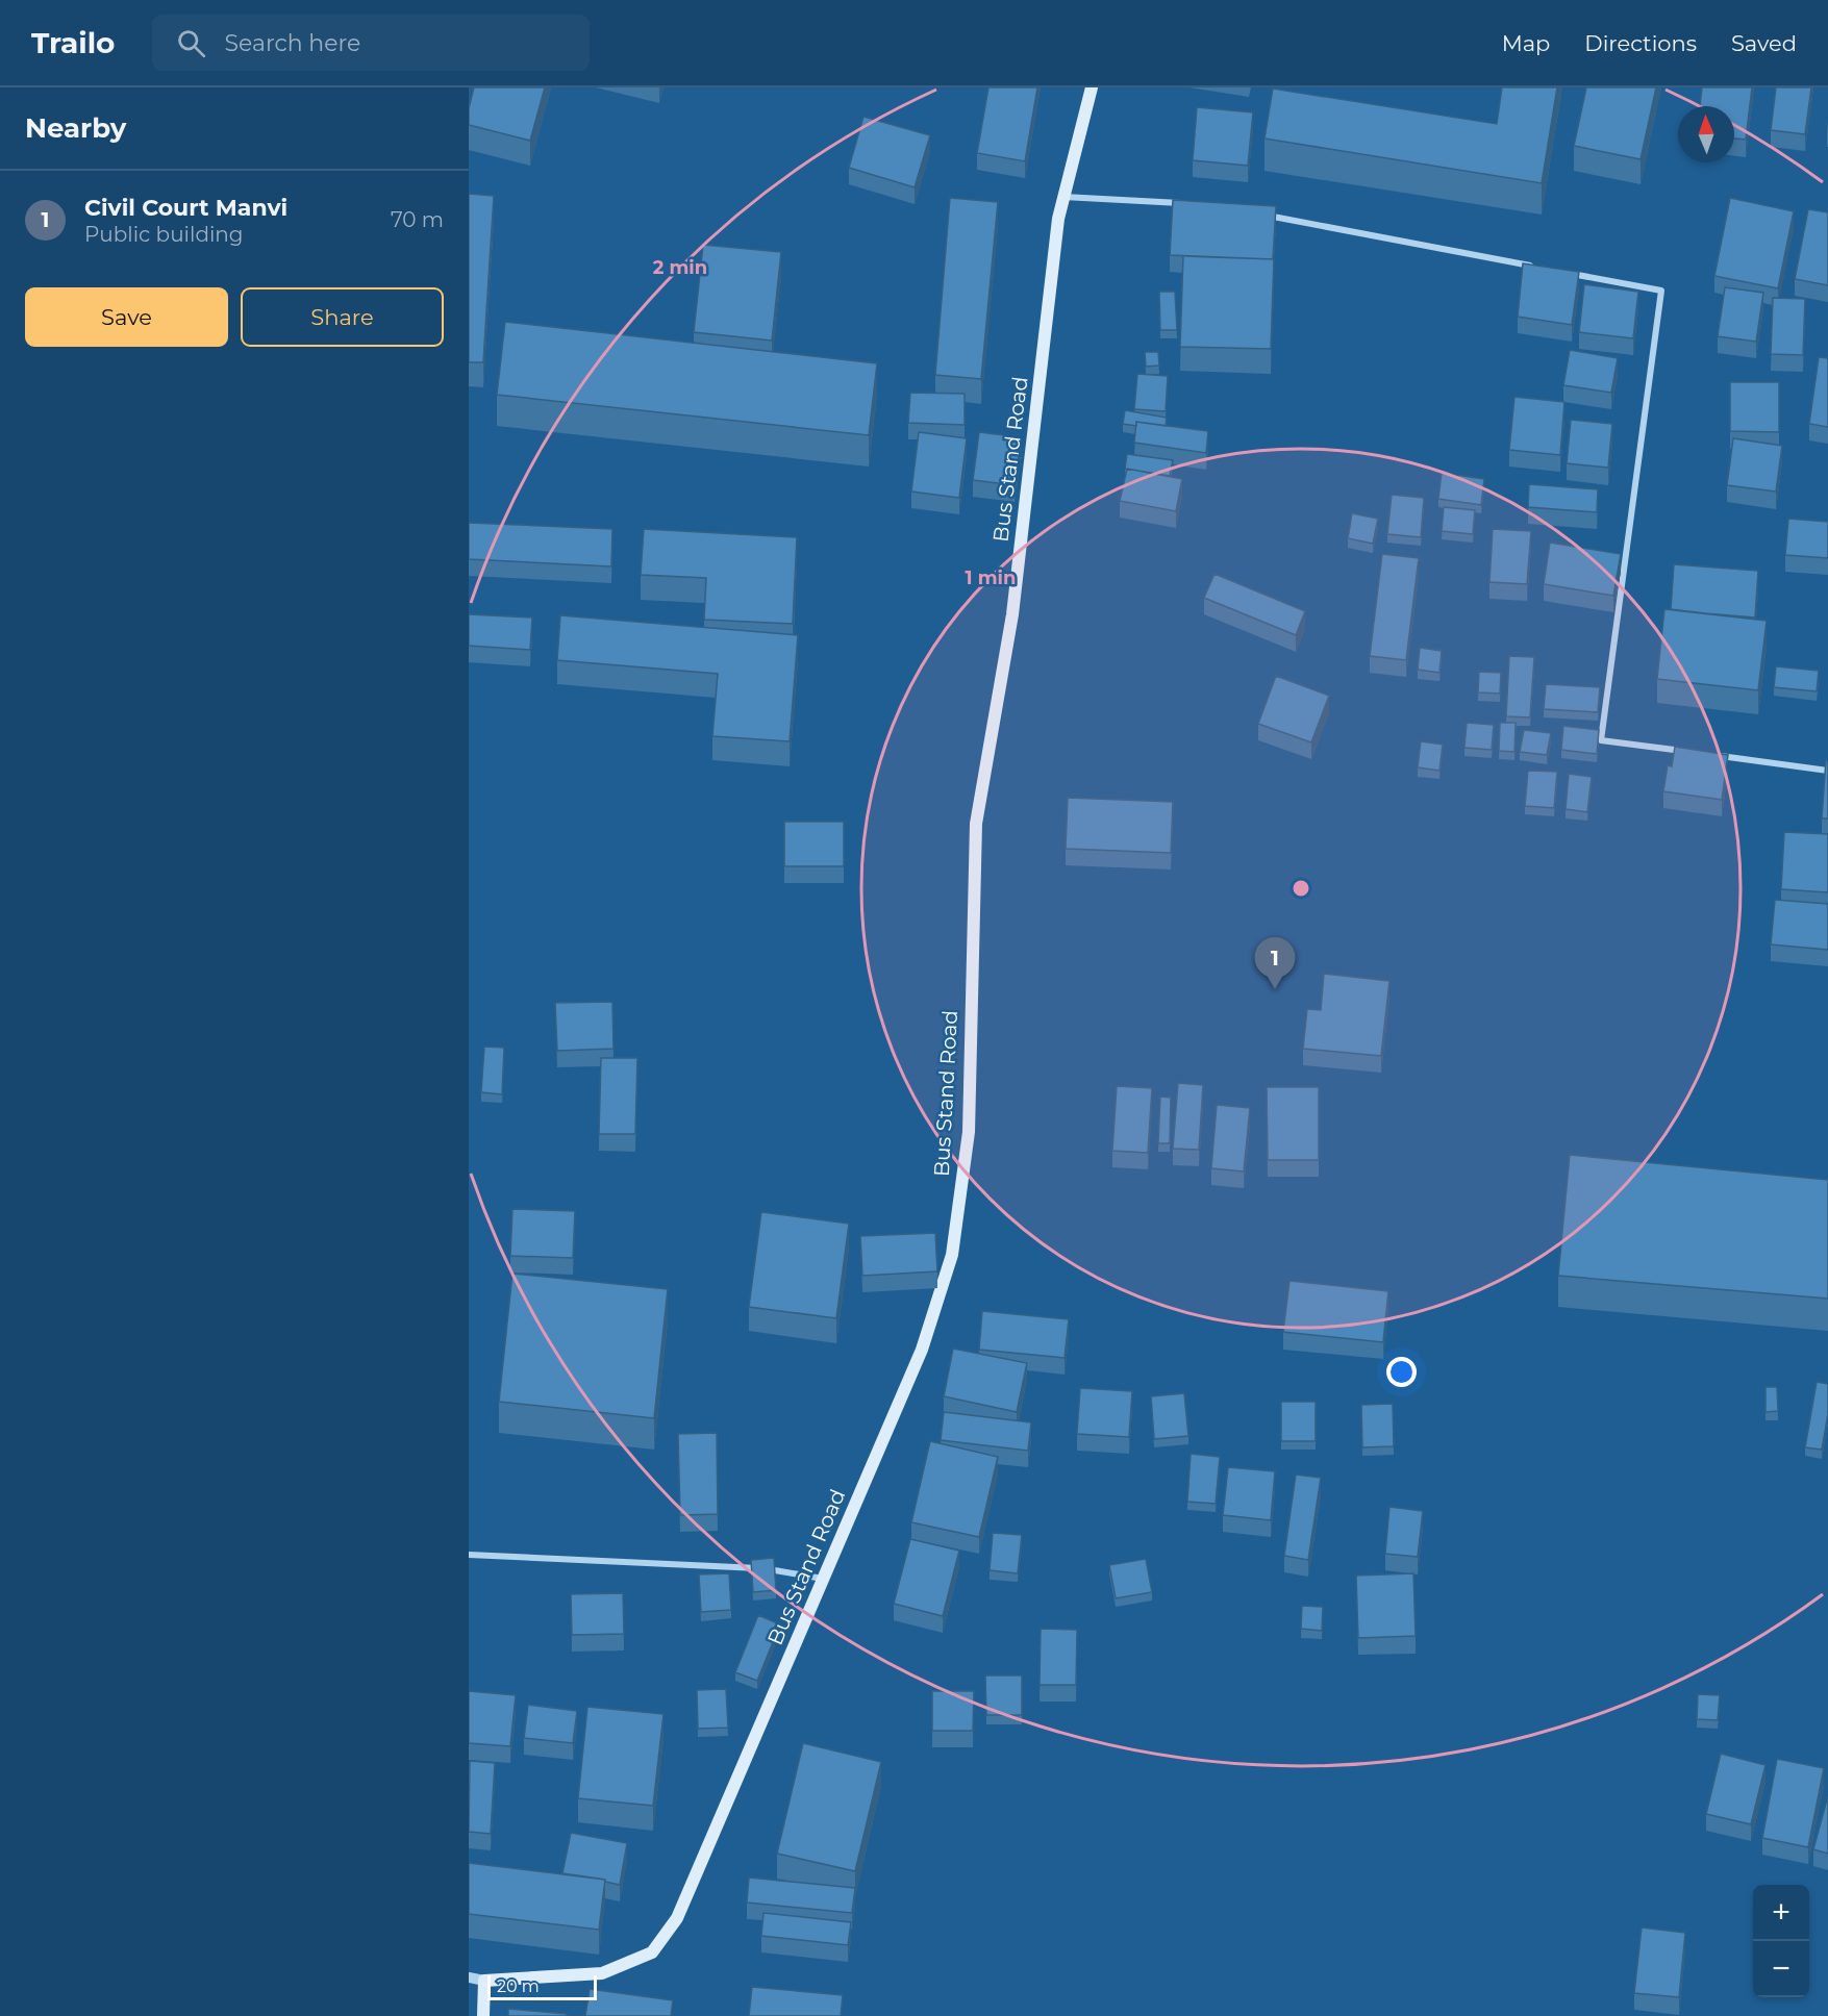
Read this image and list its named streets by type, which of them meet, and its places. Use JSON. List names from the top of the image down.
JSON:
{
  "streets": {
    "main road": ["Bus Stand Road"]
  },
  "scale_bar": "20 m",
  "north": "top",
  "page": {
    "header": "Trailo",
    "search": "Search here",
    "nav": ["Map", "Directions", "Saved"],
    "heading": "Nearby",
    "list": [
      {
        "mark": "1",
        "name": "Civil Court Manvi",
        "note": "Public building",
        "value": "70 m"
      }
    ],
    "buttons": ["Save", "Share"],
    "pins": "1",
    "map_buttons": ["+", "−"],
    "scale": "20 m"
  },
  "rings": ["2 min", "1 min"]
}
